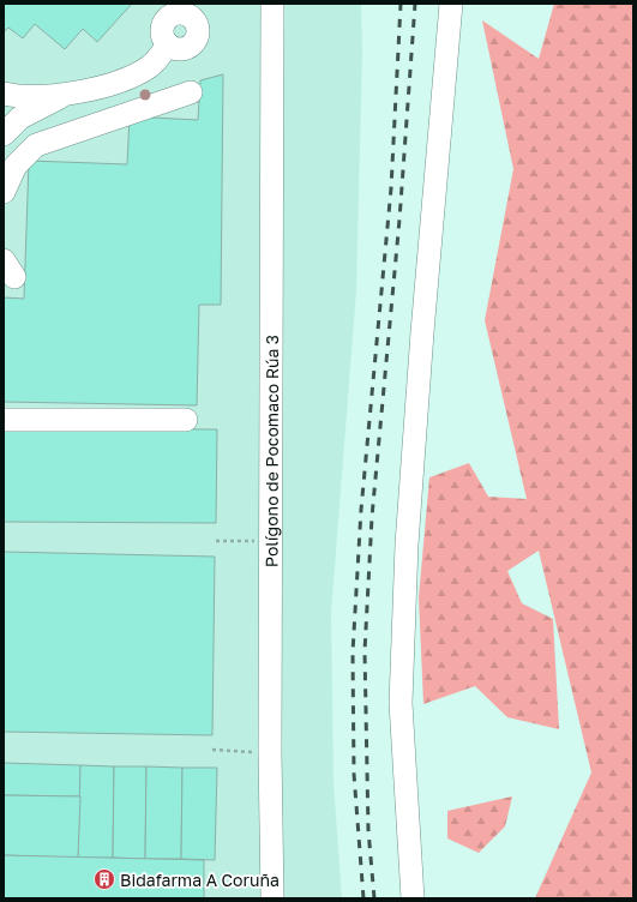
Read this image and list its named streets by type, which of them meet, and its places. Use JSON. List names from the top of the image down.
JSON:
{
  "streets": {
    "street": ["Polígono de Pocomaco Rúa 3"]
  },
  "places": {
    "building": ["Bidafarma A Coruña"]
  }
}
